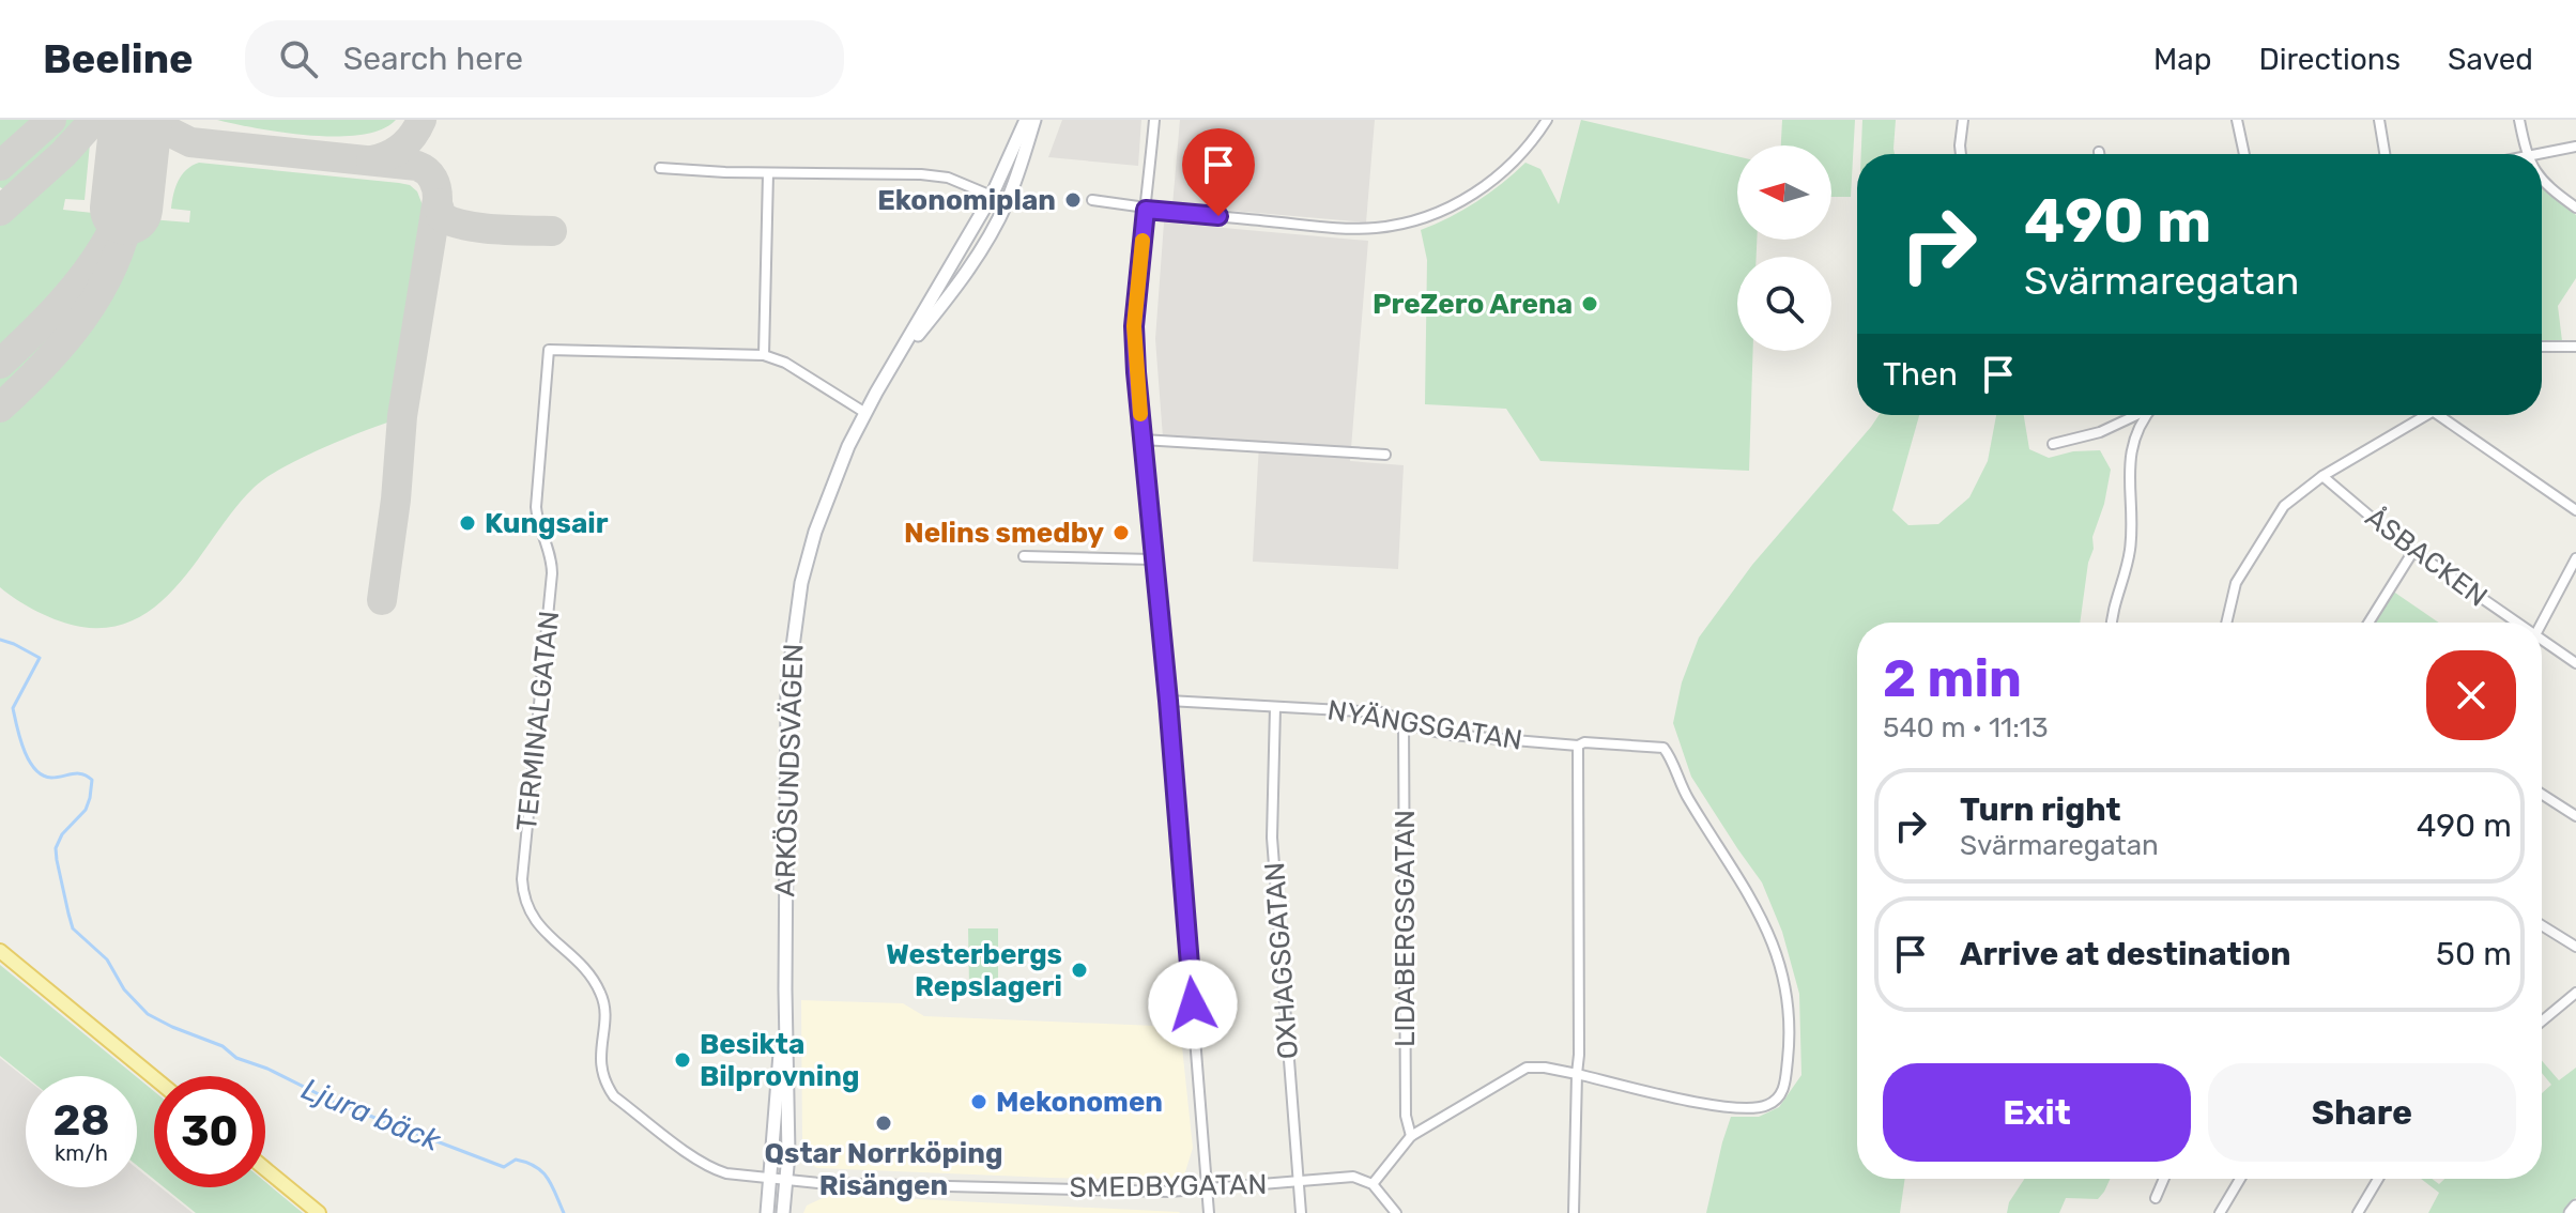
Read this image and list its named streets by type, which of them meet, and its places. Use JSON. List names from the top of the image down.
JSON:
{
  "streets": {
    "main road": ["ARKÖSUNDSVÄGEN"],
    "street": [
      "ÅSBACKEN",
      "TERMINALGATAN",
      "NYÄNGSGATAN",
      "LIDABERGSGATAN",
      "OXHAGSGATAN",
      "SMEDBYGATAN"
    ]
  },
  "crossings": [
    ["TERMINALGATAN", "ARKÖSUNDSVÄGEN"],
    ["TERMINALGATAN", "SMEDBYGATAN"],
    ["NYÄNGSGATAN", "LIDABERGSGATAN"],
    ["NYÄNGSGATAN", "OXHAGSGATAN"],
    ["ARKÖSUNDSVÄGEN", "SMEDBYGATAN"],
    ["OXHAGSGATAN", "SMEDBYGATAN"]
  ],
  "water": ["Ljura bäck"],
  "places": [
    "Ekonomiplan",
    "PreZero Arena",
    "Kungsair",
    "Nelins smedby",
    "Westerbergs Repslageri",
    "Besikta Bilprovning",
    "Mekonomen",
    "Qstar Norrköping Risängen"
  ],
  "north": "left",
  "page": {
    "header": "Beeline",
    "search": "Search here",
    "nav": ["Map", "Directions", "Saved"],
    "turn": ["490 m", "Svärmaregatan"],
    "then": "Then",
    "heading": ["2 min", "540 m · 11:13"],
    "list": [
      {
        "name": "Turn right",
        "note": "Svärmaregatan",
        "value": "490 m"
      },
      {
        "name": "Arrive at destination",
        "value": "50 m"
      }
    ],
    "buttons": ["Exit", "Share"],
    "speed": "28 km/h",
    "limit": "30"
  }
}
